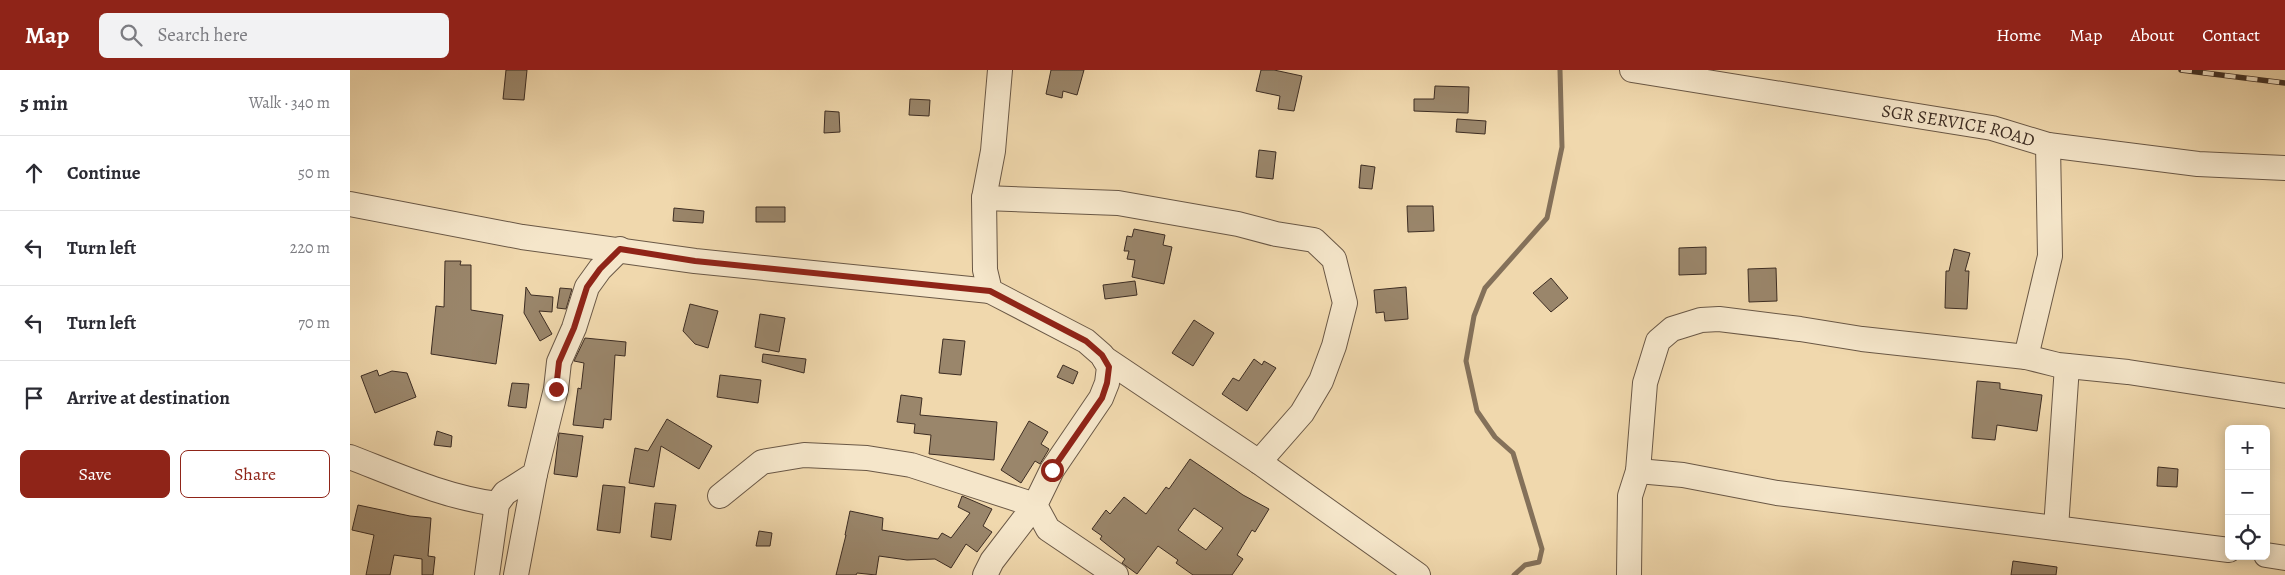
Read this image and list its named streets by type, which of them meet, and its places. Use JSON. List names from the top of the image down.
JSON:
{
  "streets": {
    "street": ["SGR SERVICE ROAD"]
  },
  "page": {
    "header": "Map",
    "search": "Search here",
    "nav": [
      "Home",
      "Map",
      "About",
      "Contact"
    ],
    "heading": ["5 min", "Walk · 340 m"],
    "list": [
      ["Continue", "50 m"],
      ["Turn left", "220 m"],
      ["Turn left", "70 m"],
      "Arrive at destination"
    ],
    "map_buttons": ["+", "−"],
    "buttons": ["Save", "Share"]
  }
}
